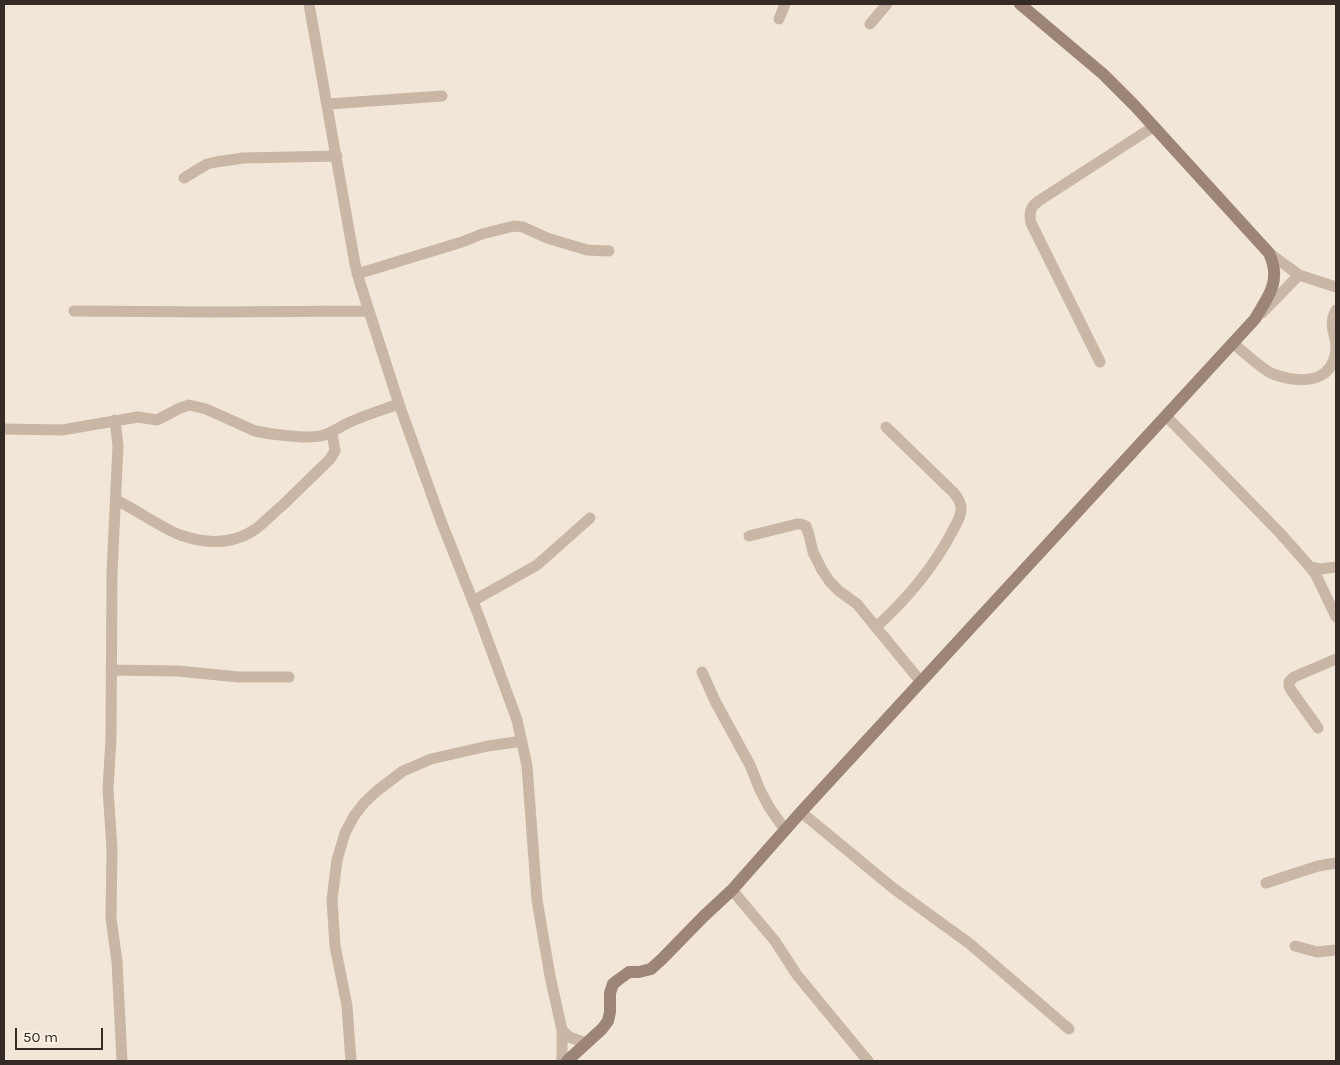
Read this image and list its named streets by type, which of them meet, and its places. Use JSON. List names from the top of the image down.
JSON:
{
  "scale_bar": "50 m"
}
